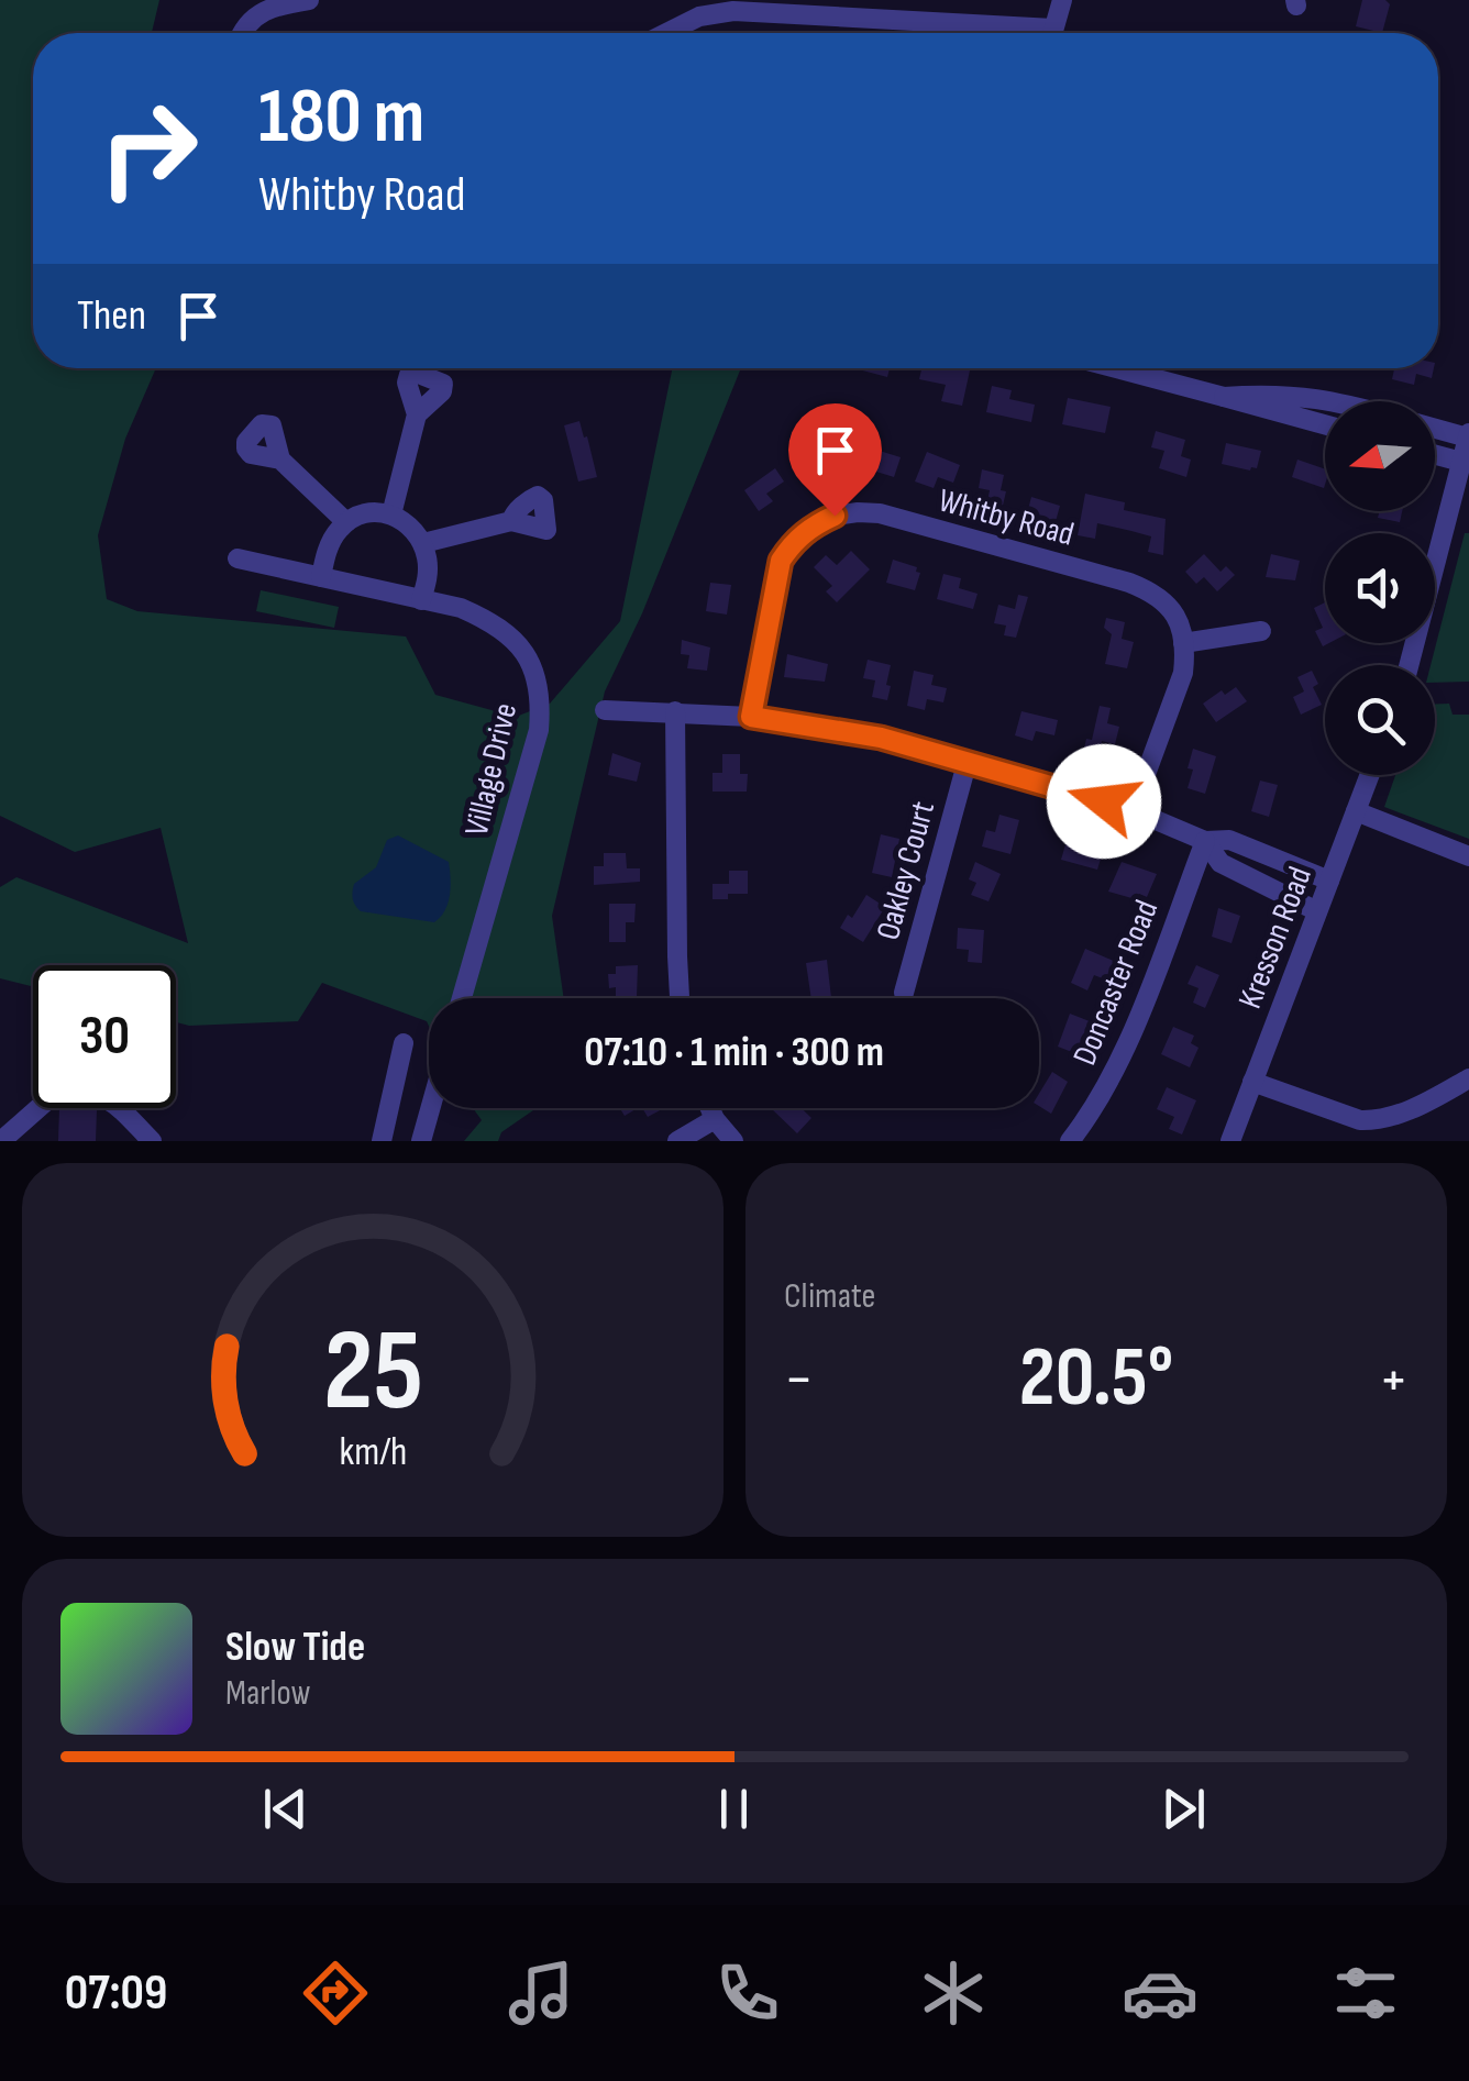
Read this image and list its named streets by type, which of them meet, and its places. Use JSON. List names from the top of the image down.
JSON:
{
  "streets": {
    "street": [
      "Whitby Road",
      "Village Drive",
      "Oakley Court",
      "Kresson Road",
      "Doncaster Road"
    ]
  },
  "north": "left",
  "page": {
    "turn": ["180 m", "Whitby Road"],
    "then": "Then",
    "limit": "30",
    "trip": "07:10 · 1 min · 300 m",
    "tile": "Climate",
    "heat": ["−", "20.5°", "+"],
    "song": ["Slow Tide", "Marlow"],
    "tabs": "07:09",
    "gauge": ["25", "km/h"]
  }
}
